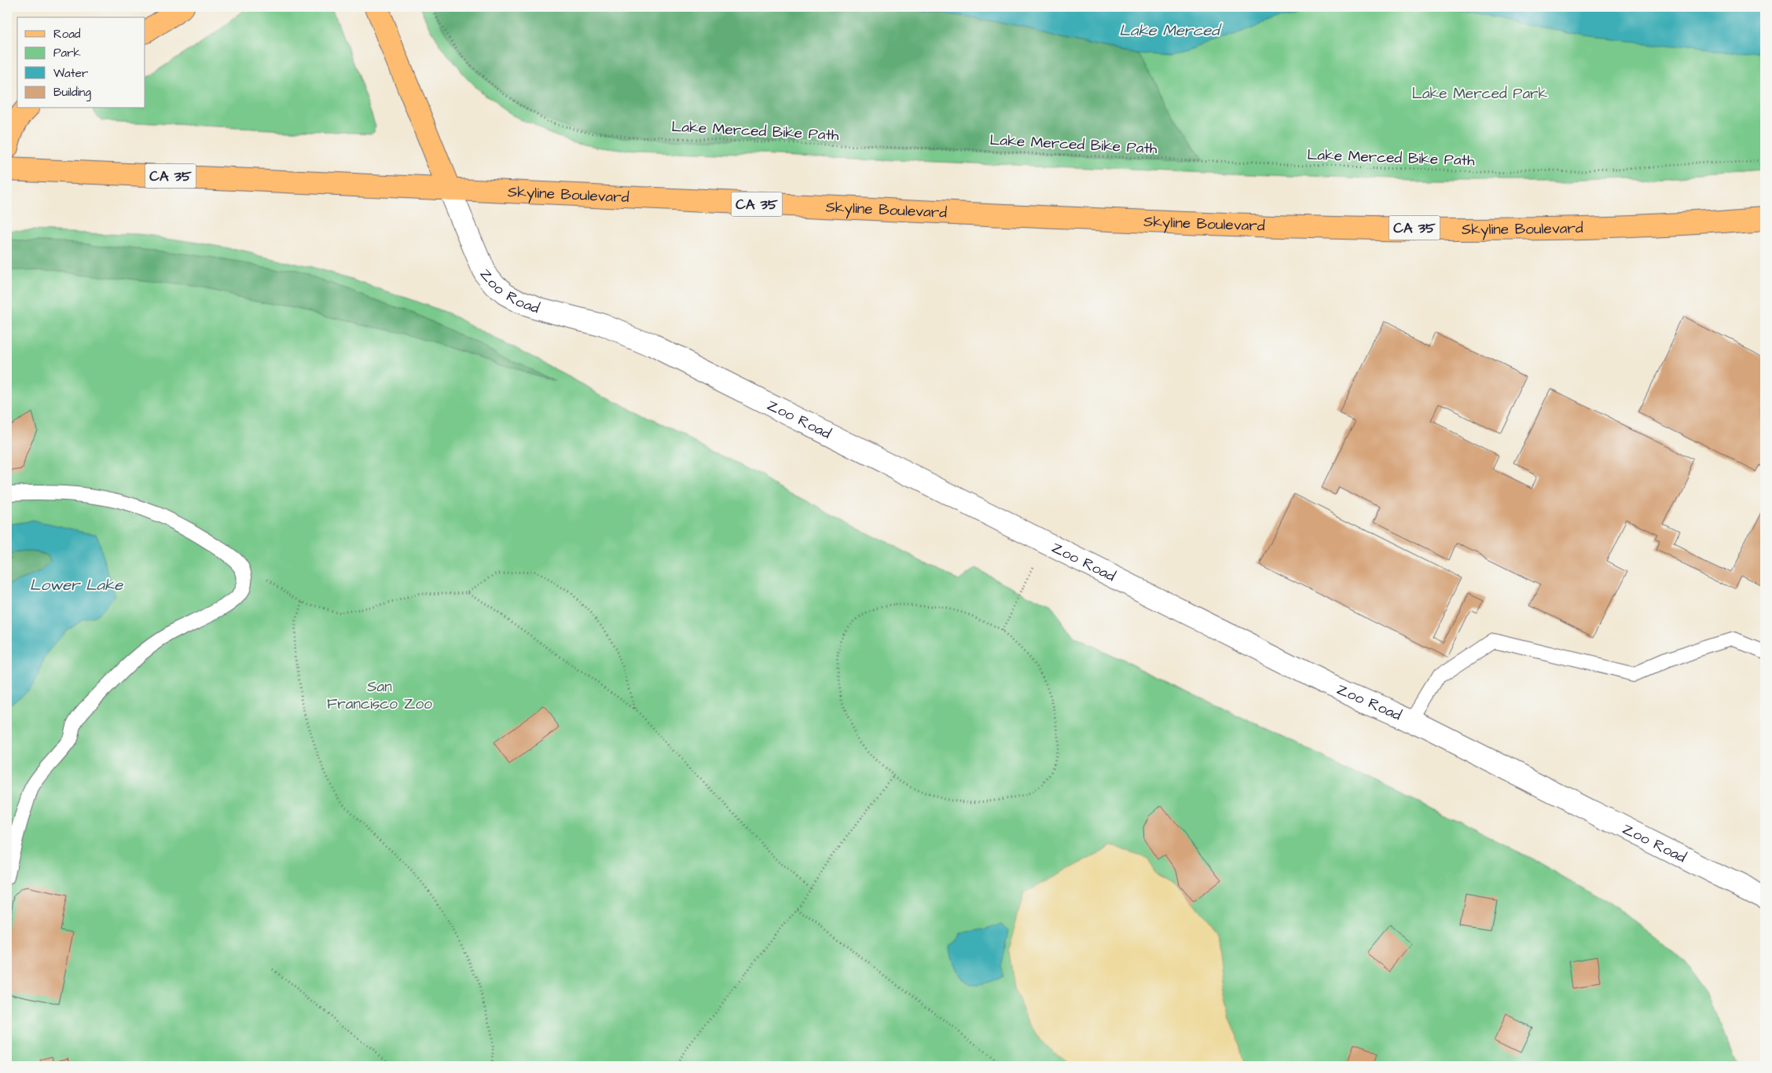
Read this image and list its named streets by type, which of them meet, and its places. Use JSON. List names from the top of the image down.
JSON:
{
  "streets": {
    "main road": ["CA 35", "Skyline Boulevard"],
    "street": ["Zoo Road"],
    "path": ["Lake Merced Bike Path"]
  },
  "crossings": [
    ["Skyline Boulevard", "Zoo Road"]
  ],
  "water": ["Lake Merced", "Lower Lake"],
  "parks": ["Lake Merced Park", "San Francisco Zoo"],
  "legend": [
    "Road",
    "Park",
    "Water",
    "Building"
  ]
}
